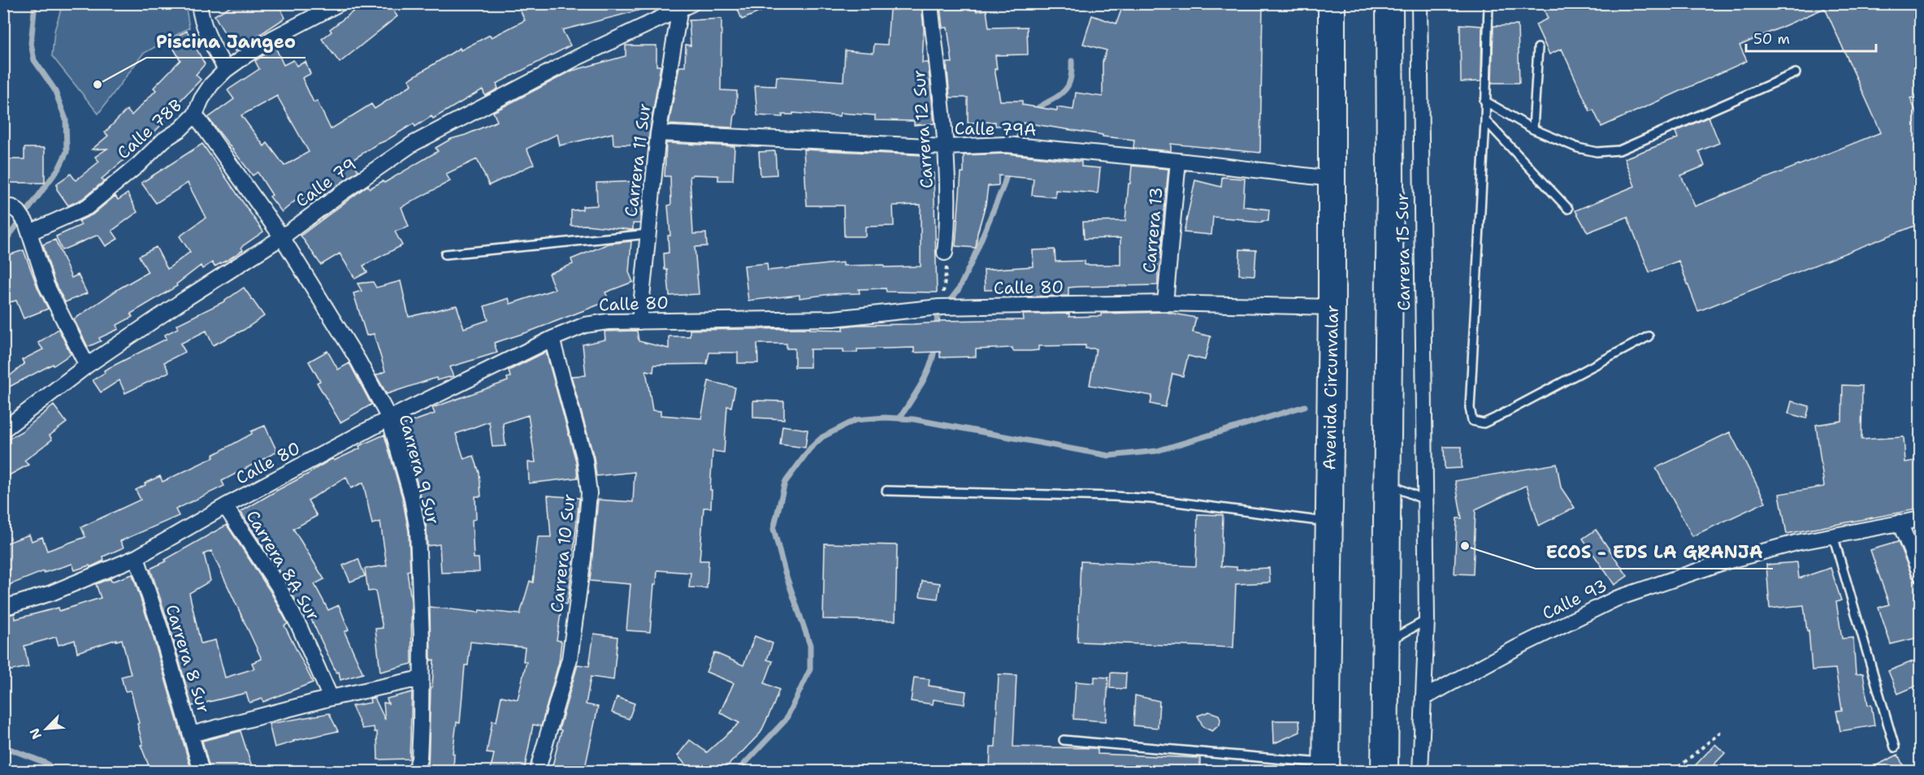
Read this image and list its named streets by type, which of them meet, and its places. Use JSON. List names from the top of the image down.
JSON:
{
  "streets": {
    "highway": ["Avenida Circunvalar"],
    "street": [
      "Calle 78B",
      "Carrera 12 Sur",
      "Calle 79A",
      "Carrera 11 Sur",
      "Calle 79",
      "Carrera 13",
      "Carrera 15 Sur",
      "Calle 80",
      "Carrera 9 Sur",
      "Carrera 10 Sur",
      "Carrera 8A Sur",
      "Calle 93",
      "Carrera 8 Sur"
    ]
  },
  "crossings": [
    ["Calle 78B", "Carrera 9 Sur"],
    ["Carrera 12 Sur", "Calle 79A"],
    ["Calle 79A", "Carrera 11 Sur"],
    ["Calle 79A", "Carrera 13"],
    ["Calle 79A", "Avenida Circunvalar"],
    ["Carrera 11 Sur", "Calle 79"],
    ["Carrera 11 Sur", "Calle 80"],
    ["Calle 79", "Carrera 9 Sur"],
    ["Carrera 13", "Calle 80"],
    ["Carrera 15 Sur", "Calle 93"],
    ["Calle 80", "Avenida Circunvalar"],
    ["Calle 80", "Carrera 9 Sur"],
    ["Calle 80", "Carrera 10 Sur"],
    ["Calle 80", "Carrera 8A Sur"],
    ["Calle 80", "Carrera 8 Sur"]
  ],
  "places": ["Piscina Jangeo", "ECOS - EDS LA GRANJA"],
  "scale_bar": "50 m",
  "north": "bottom left"
}
